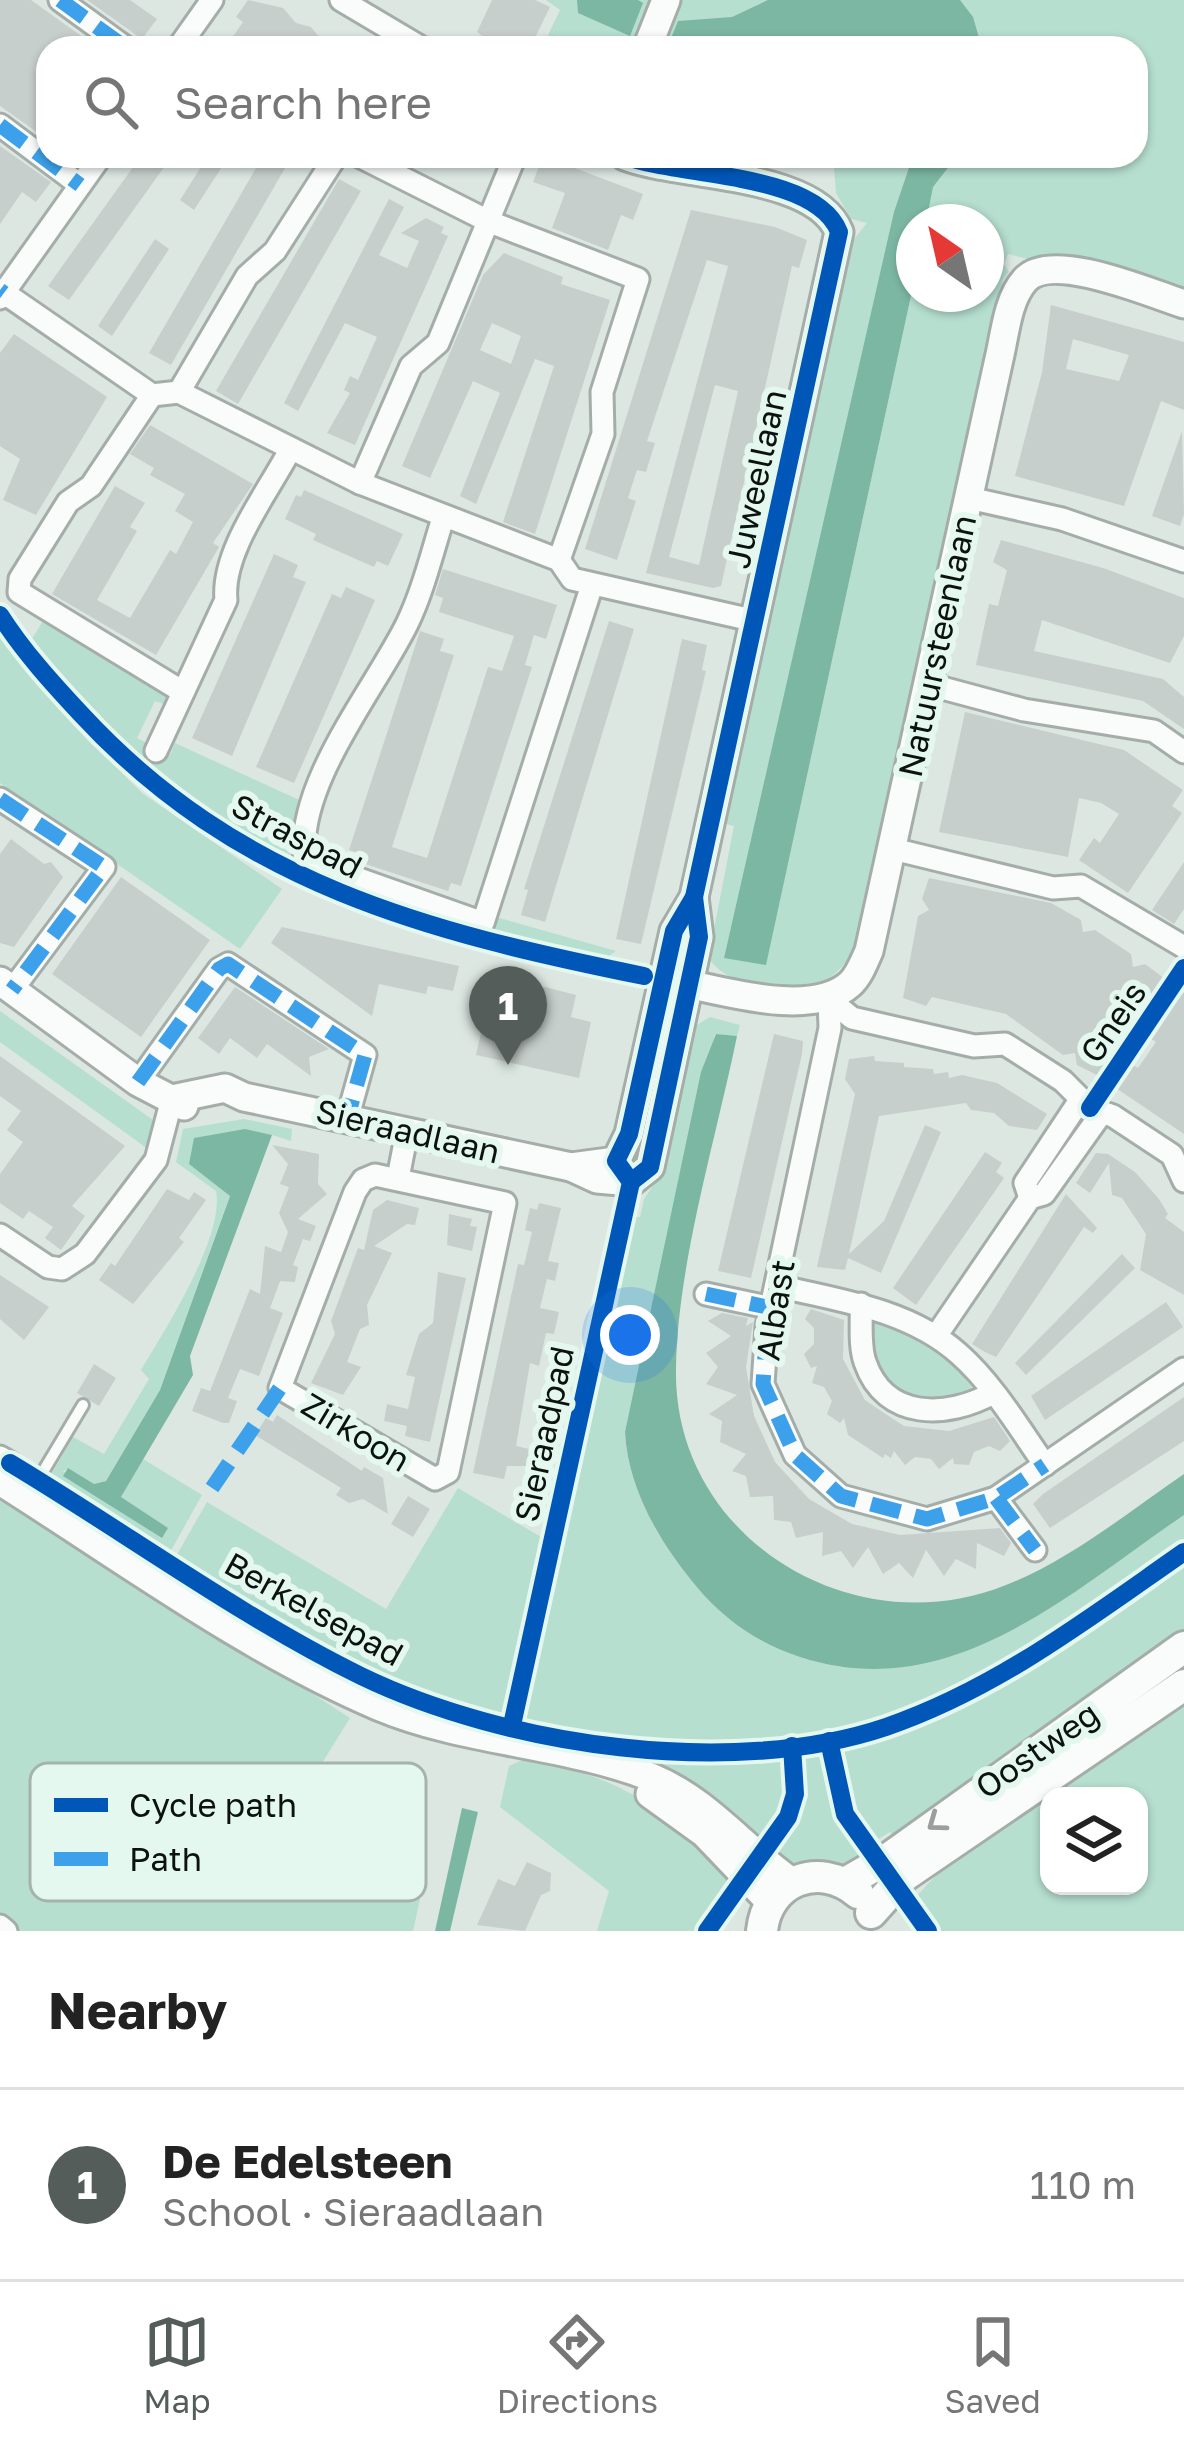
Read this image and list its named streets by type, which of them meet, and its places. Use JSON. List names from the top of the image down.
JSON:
{
  "streets": {
    "main road": ["Oostweg"],
    "street": [
      "Juweellaan",
      "Natuursteenlaan",
      "Sieraadlaan",
      "Albast",
      "Zirkoon"
    ],
    "cycle path": [
      "Straspad",
      "Gneis",
      "Sieraadpad",
      "Berkelsepad"
    ]
  },
  "crossings": [
    ["Juweellaan", "Sieraadlaan"],
    ["Natuursteenlaan", "Albast"]
  ],
  "legend": ["Cycle path", "Path"],
  "north": "top left",
  "page": {
    "search": "Search here",
    "pins": "1",
    "heading": "Nearby",
    "list": [
      {
        "mark": "1",
        "name": "De Edelsteen",
        "note": "School · Sieraadlaan",
        "value": "110 m"
      }
    ],
    "nav": ["Map", "Directions", "Saved"]
  }
}
